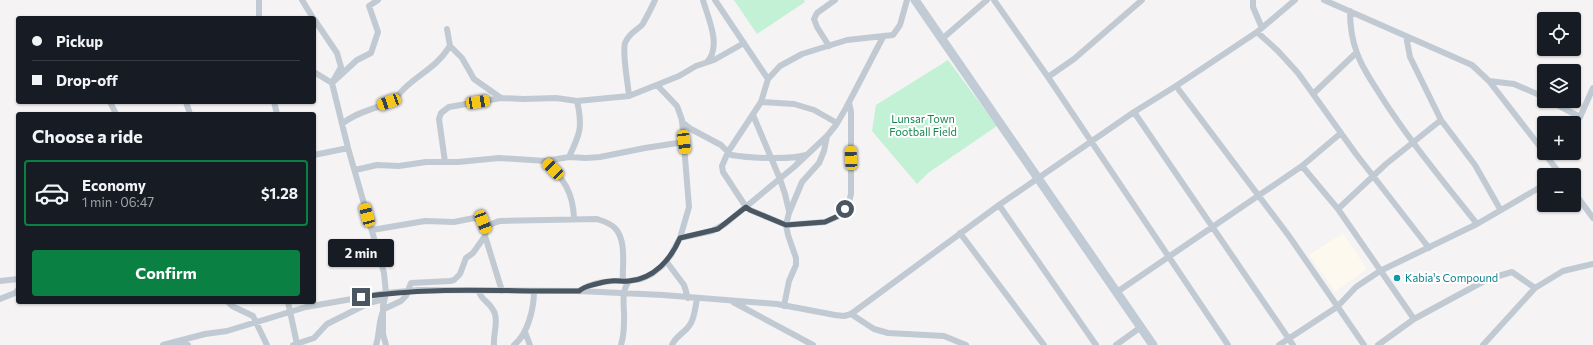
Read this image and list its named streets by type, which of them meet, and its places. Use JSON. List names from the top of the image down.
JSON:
{
  "parks": ["Lunsar Town Football Field"],
  "places": ["Kabia's Compound"],
  "page": {
    "map_buttons": ["+", "−"],
    "banner": ["Pickup", "Drop-off"],
    "heading": "Choose a ride",
    "list": [
      {
        "name": "Economy",
        "note": "1 min · 06:47",
        "value": "$1.28"
      }
    ],
    "bubble": "2 min",
    "buttons": "Confirm"
  }
}
